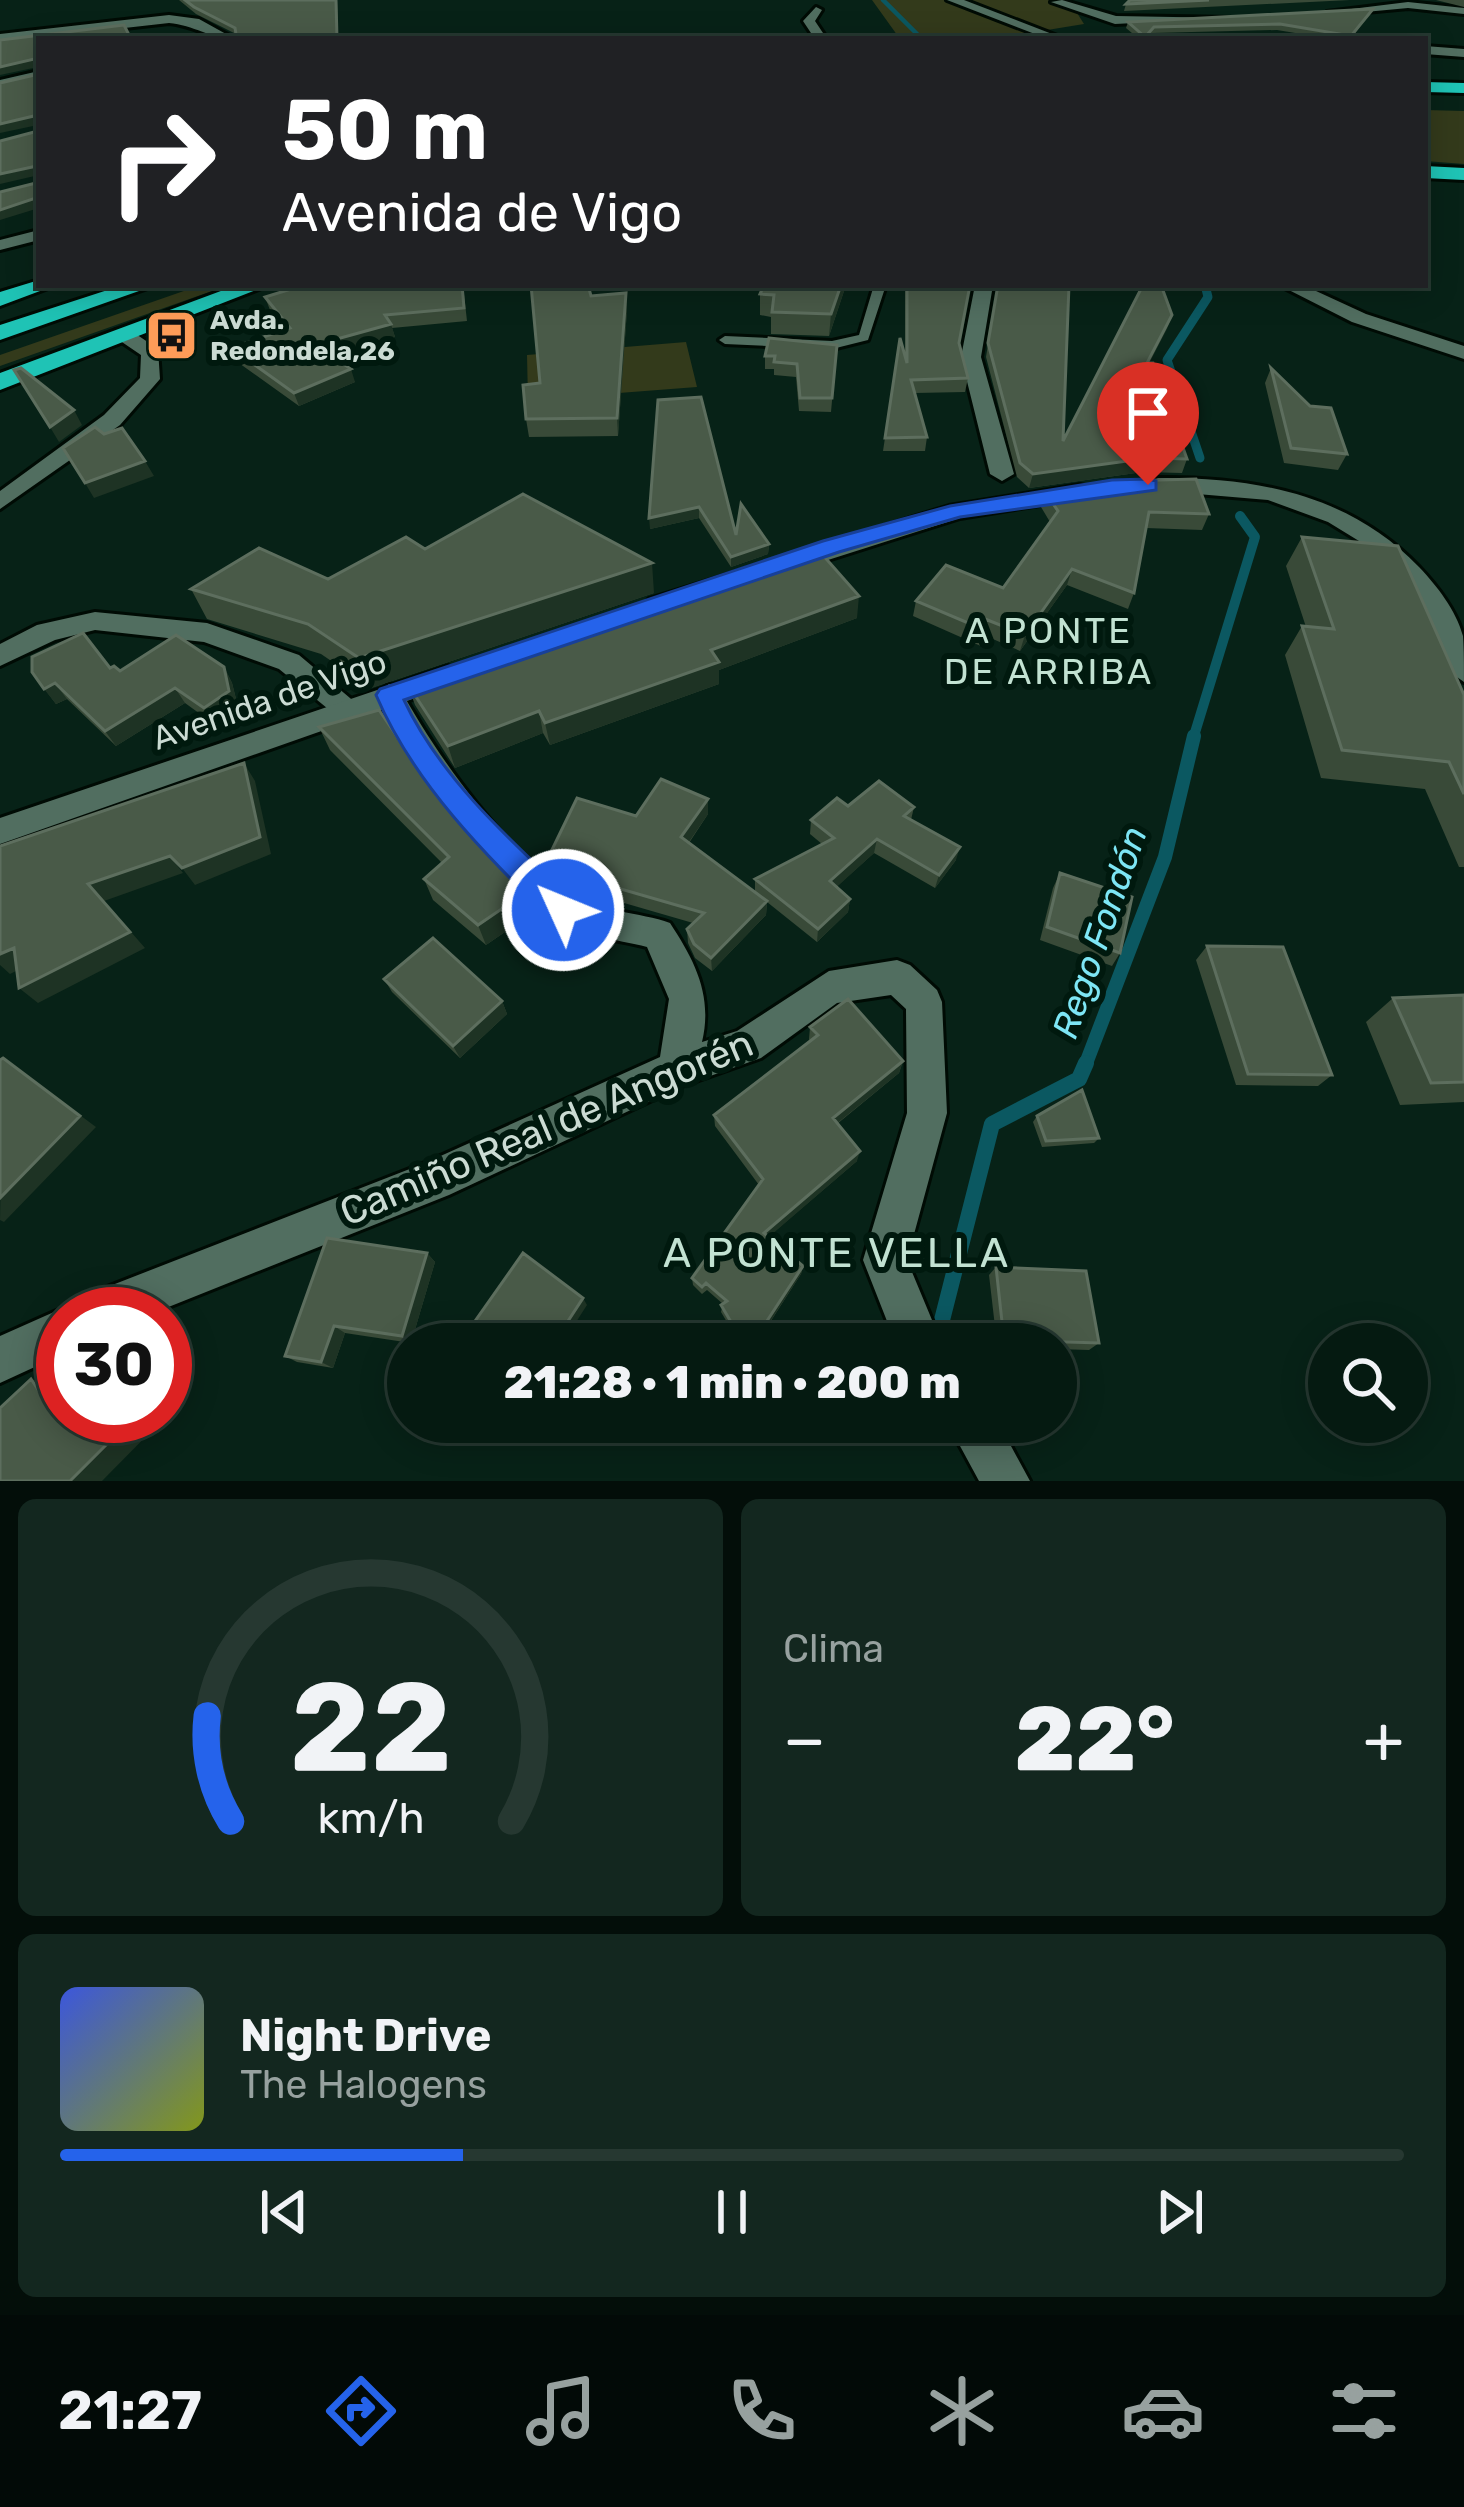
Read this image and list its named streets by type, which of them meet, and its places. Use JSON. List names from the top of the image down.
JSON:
{
  "streets": {
    "street": ["Avenida de Vigo", "Camiño Real de Angorén"]
  },
  "districts": ["A PONTE DE ARRIBA", "A PONTE VELLA"],
  "water": ["Rego Fondón"],
  "places": {
    "bus stop": ["Avda. Redondela,26"]
  },
  "page": {
    "turn": ["50 m", "Avenida de Vigo"],
    "limit": "30",
    "trip": "21:28 · 1 min · 200 m",
    "tile": "Clima",
    "heat": ["−", "22°", "+"],
    "song": ["Night Drive", "The Halogens"],
    "tabs": "21:27",
    "gauge": ["22", "km/h"]
  }
}
